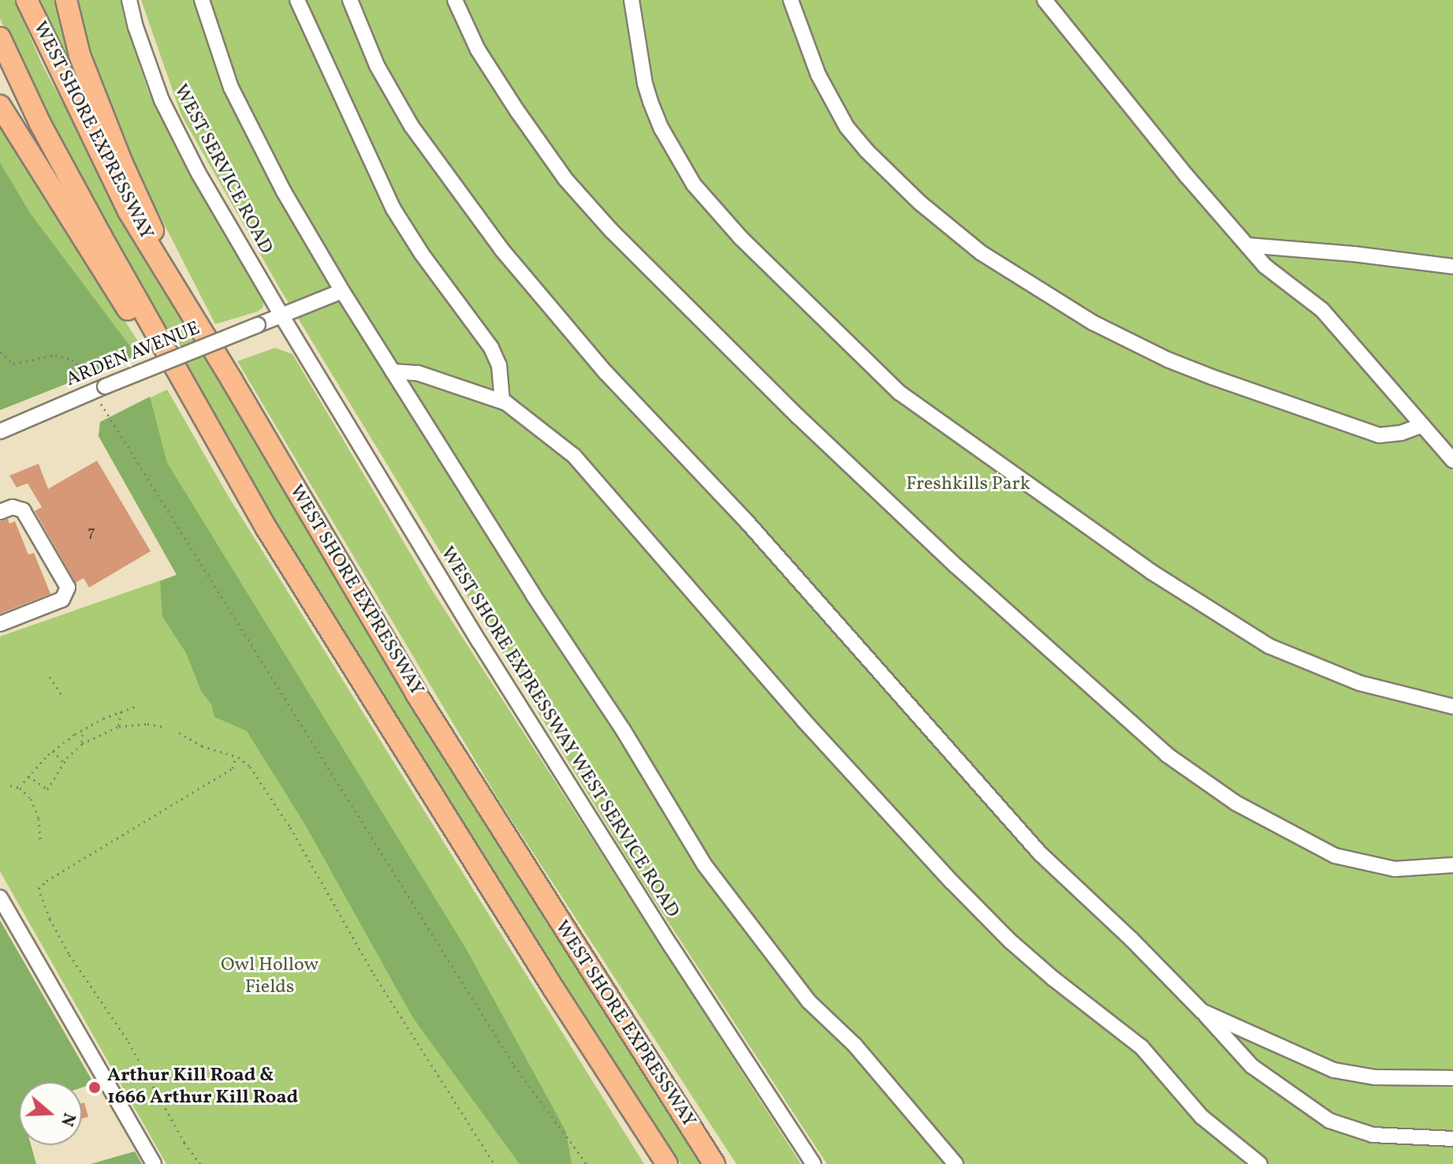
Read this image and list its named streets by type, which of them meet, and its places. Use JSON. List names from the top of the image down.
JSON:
{
  "streets": {
    "highway": ["WEST SHORE EXPRESSWAY"],
    "street": ["WEST SERVICE ROAD", "ARDEN AVENUE", "WEST SHORE EXPRESSWAY WEST SERVICE ROAD"]
  },
  "crossings": [
    ["WEST SERVICE ROAD", "ARDEN AVENUE"],
    ["WEST SERVICE ROAD", "WEST SHORE EXPRESSWAY WEST SERVICE ROAD"],
    ["ARDEN AVENUE", "WEST SHORE EXPRESSWAY WEST SERVICE ROAD"]
  ],
  "parks": ["Freshkills Park", "Owl Hollow Fields"],
  "places": ["Arthur Kill Road & 1666 Arthur Kill Road"],
  "house_numbers": ["7"],
  "north": "right"
}
